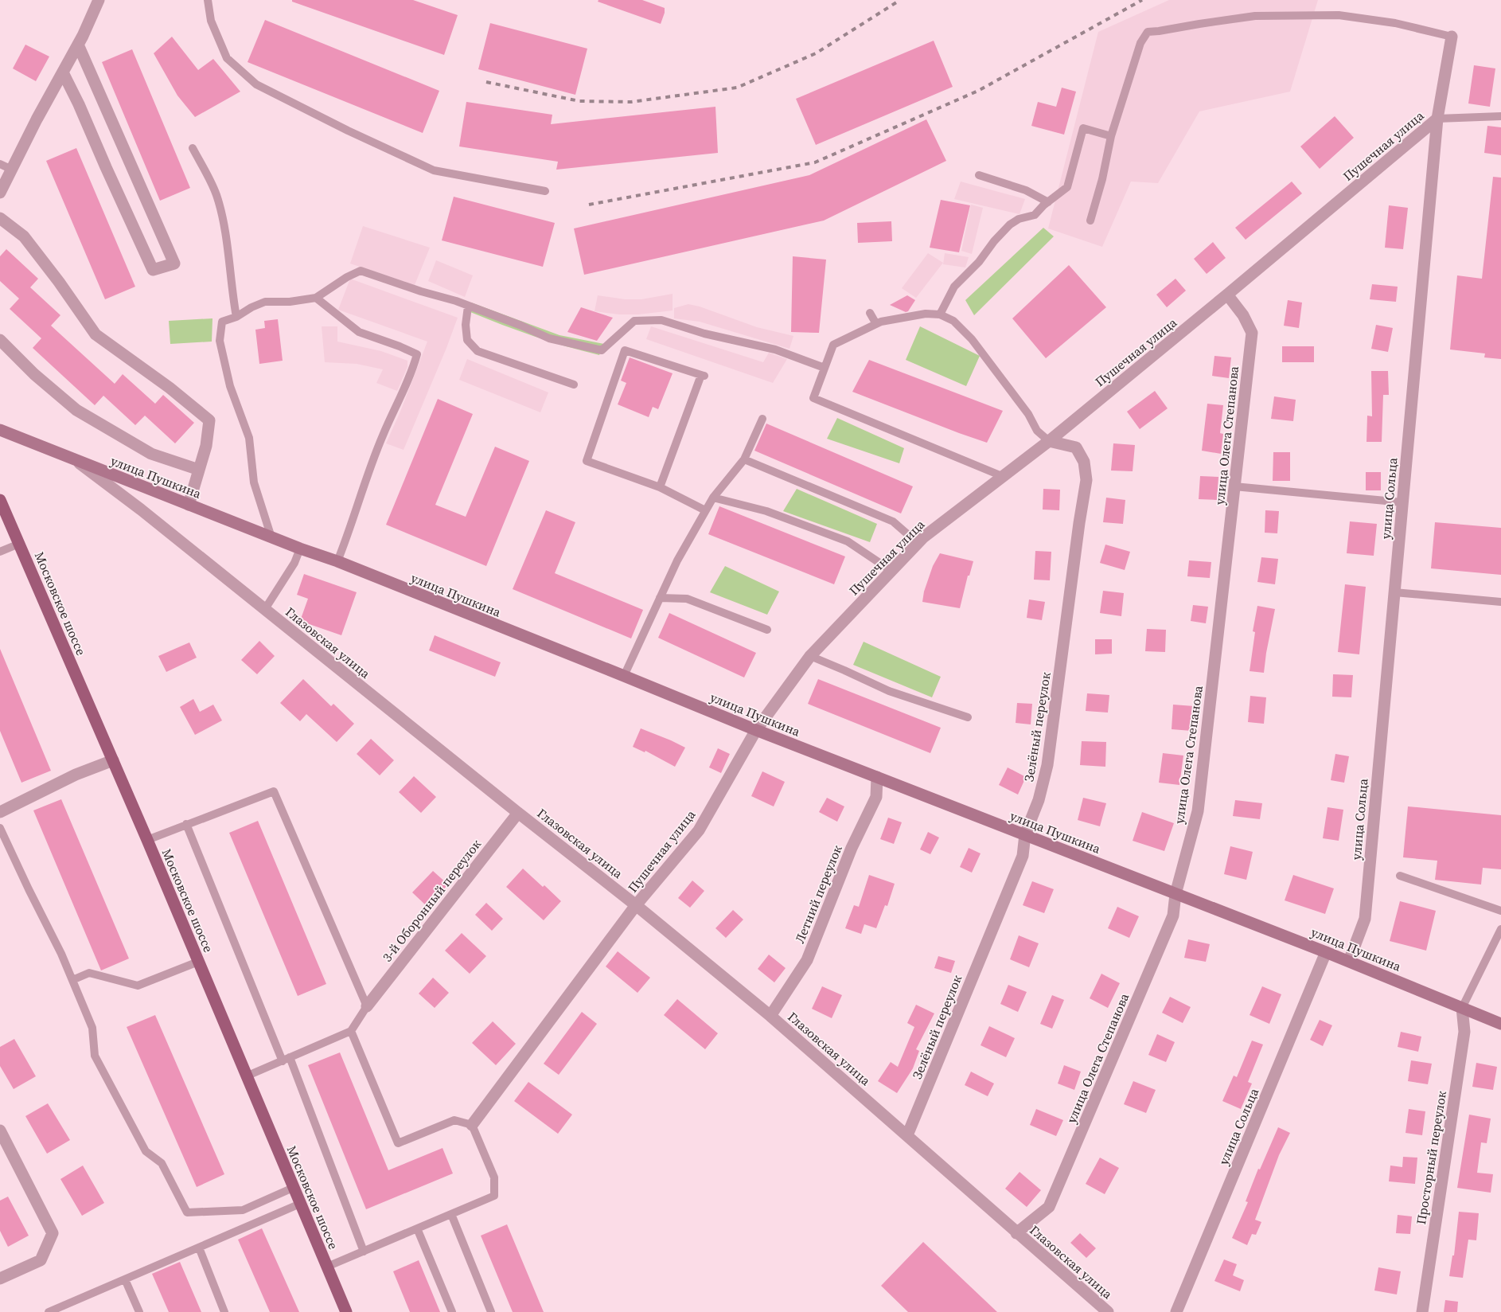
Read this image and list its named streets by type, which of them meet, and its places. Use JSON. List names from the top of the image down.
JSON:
{
  "streets": {
    "main road": ["Московское шоссе"],
    "street": [
      "Пушечная улица",
      "улица Олега Степанова",
      "улица Пушкина",
      "улица Сольца",
      "Глазовская улица",
      "Зелёный переулок",
      "Летний переулок",
      "3-й Оборонный переулок",
      "Просторный переулок"
    ]
  },
  "crossings": [
    ["Пушечная улица", "улица Олега Степанова"],
    ["Пушечная улица", "улица Пушкина"],
    ["Пушечная улица", "улица Сольца"],
    ["Пушечная улица", "Глазовская улица"],
    ["Пушечная улица", "Зелёный переулок"],
    ["улица Олега Степанова", "улица Пушкина"],
    ["улица Олега Степанова", "Глазовская улица"],
    ["улица Пушкина", "улица Сольца"],
    ["улица Пушкина", "Глазовская улица"],
    ["улица Пушкина", "Зелёный переулок"],
    ["улица Пушкина", "Летний переулок"],
    ["улица Пушкина", "Просторный переулок"],
    ["Глазовская улица", "Зелёный переулок"],
    ["Глазовская улица", "Летний переулок"],
    ["Глазовская улица", "3-й Оборонный переулок"]
  ]
}
